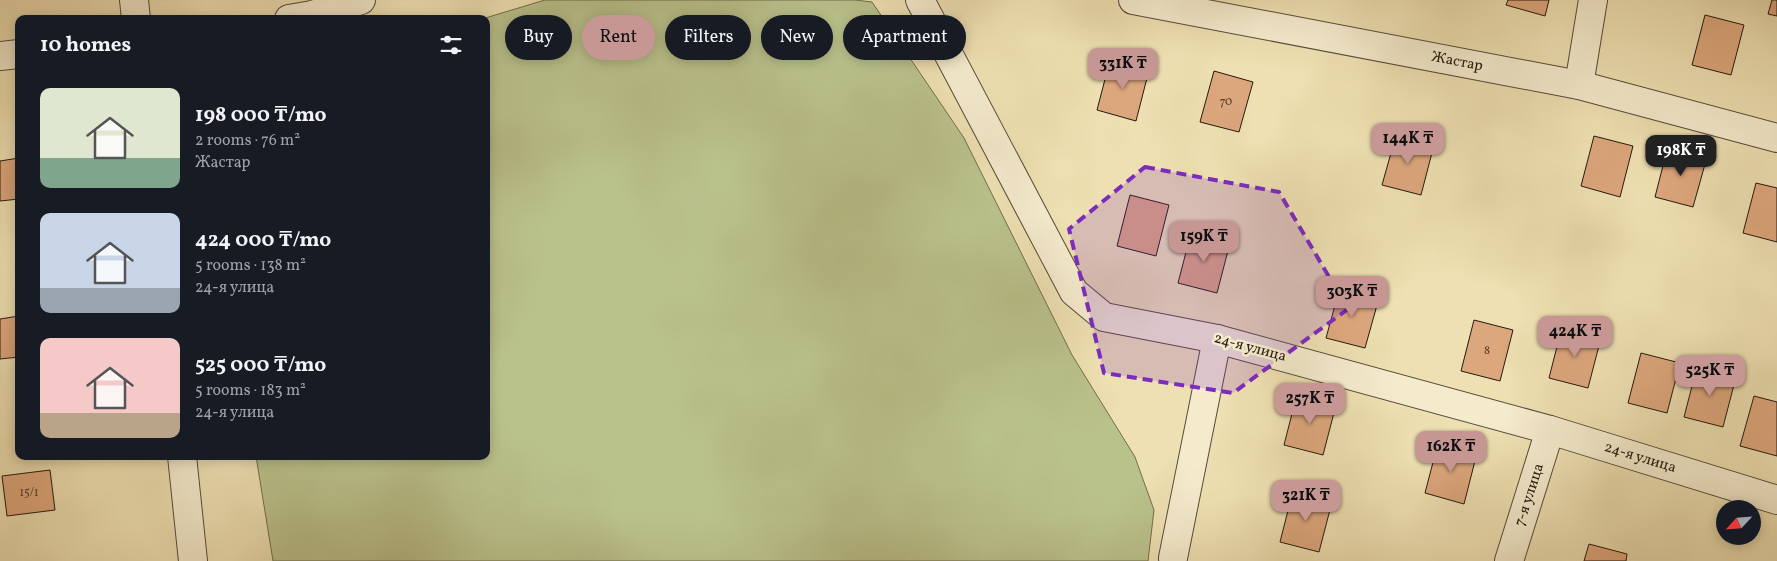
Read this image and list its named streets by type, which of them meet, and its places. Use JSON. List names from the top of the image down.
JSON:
{
  "streets": {
    "street": ["Жастар", "24-я улица", "7-я улица"]
  },
  "crossings": [
    ["24-я улица", "7-я улица"]
  ],
  "house_numbers": ["70", "8", "15/1"],
  "north": "bottom left",
  "page": {
    "chip": [
      "Buy",
      "Rent",
      "Filters",
      "New",
      "Apartment"
    ],
    "heading": "10 homes",
    "price": [
      "331K ₸",
      "144K ₸",
      "198K ₸",
      "159K ₸",
      "303K ₸",
      "424K ₸",
      "525K ₸",
      "257K ₸",
      "162K ₸",
      "321K ₸"
    ],
    "list": [
      {
        "name": "198 000 ₸/mo",
        "note": "2 rooms · 76 m² · Жастар"
      },
      {
        "name": "424 000 ₸/mo",
        "note": "5 rooms · 138 m² · 24-я улица"
      },
      {
        "name": "525 000 ₸/mo",
        "note": "5 rooms · 183 m² · 24-я улица"
      }
    ]
  }
}
